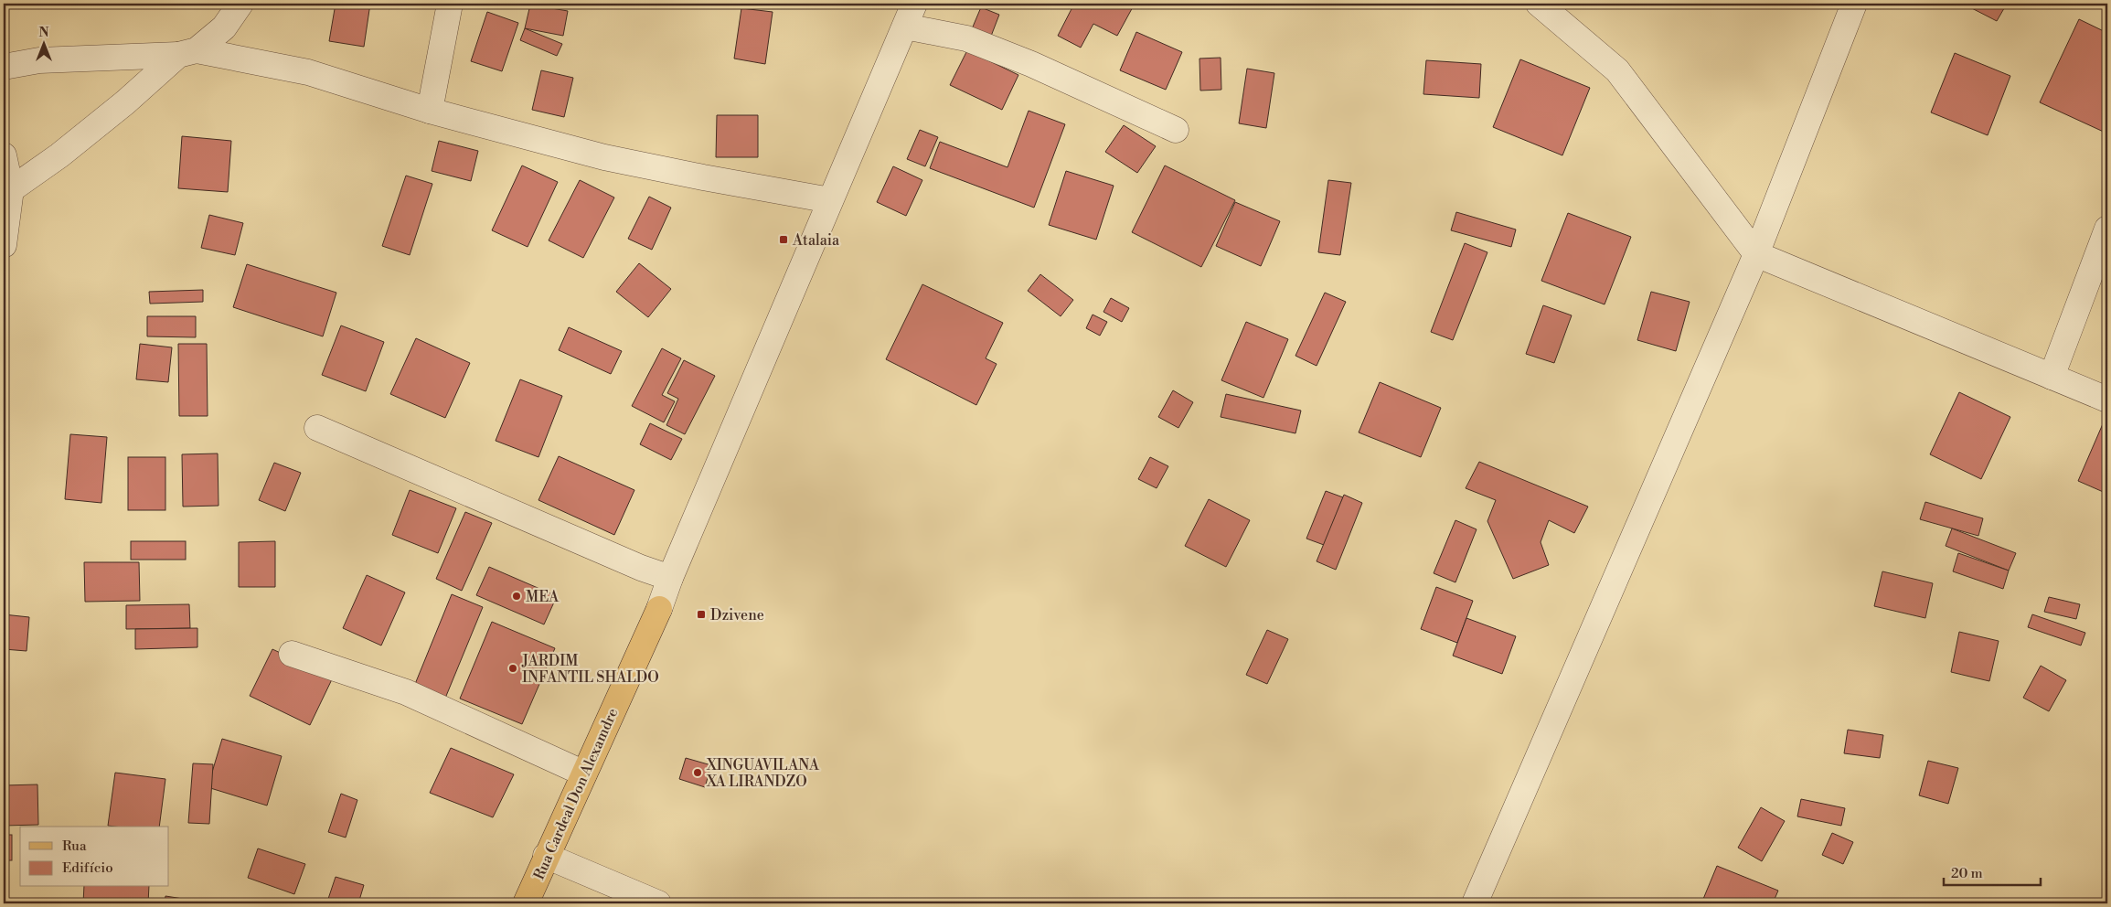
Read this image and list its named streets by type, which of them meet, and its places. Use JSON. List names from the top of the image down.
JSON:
{
  "streets": {
    "main road": ["Rua Cardeal Don Alexamdre"]
  },
  "places": {
    "transit": ["Atalaia", "Dzivene"],
    "other": ["MEA", "JARDIM INFANTIL SHALDO", "XINGUAVILANA XA LIRANDZO"]
  },
  "legend": ["Rua", "Edifício"],
  "scale_bar": "20 m",
  "north": "top"
}
